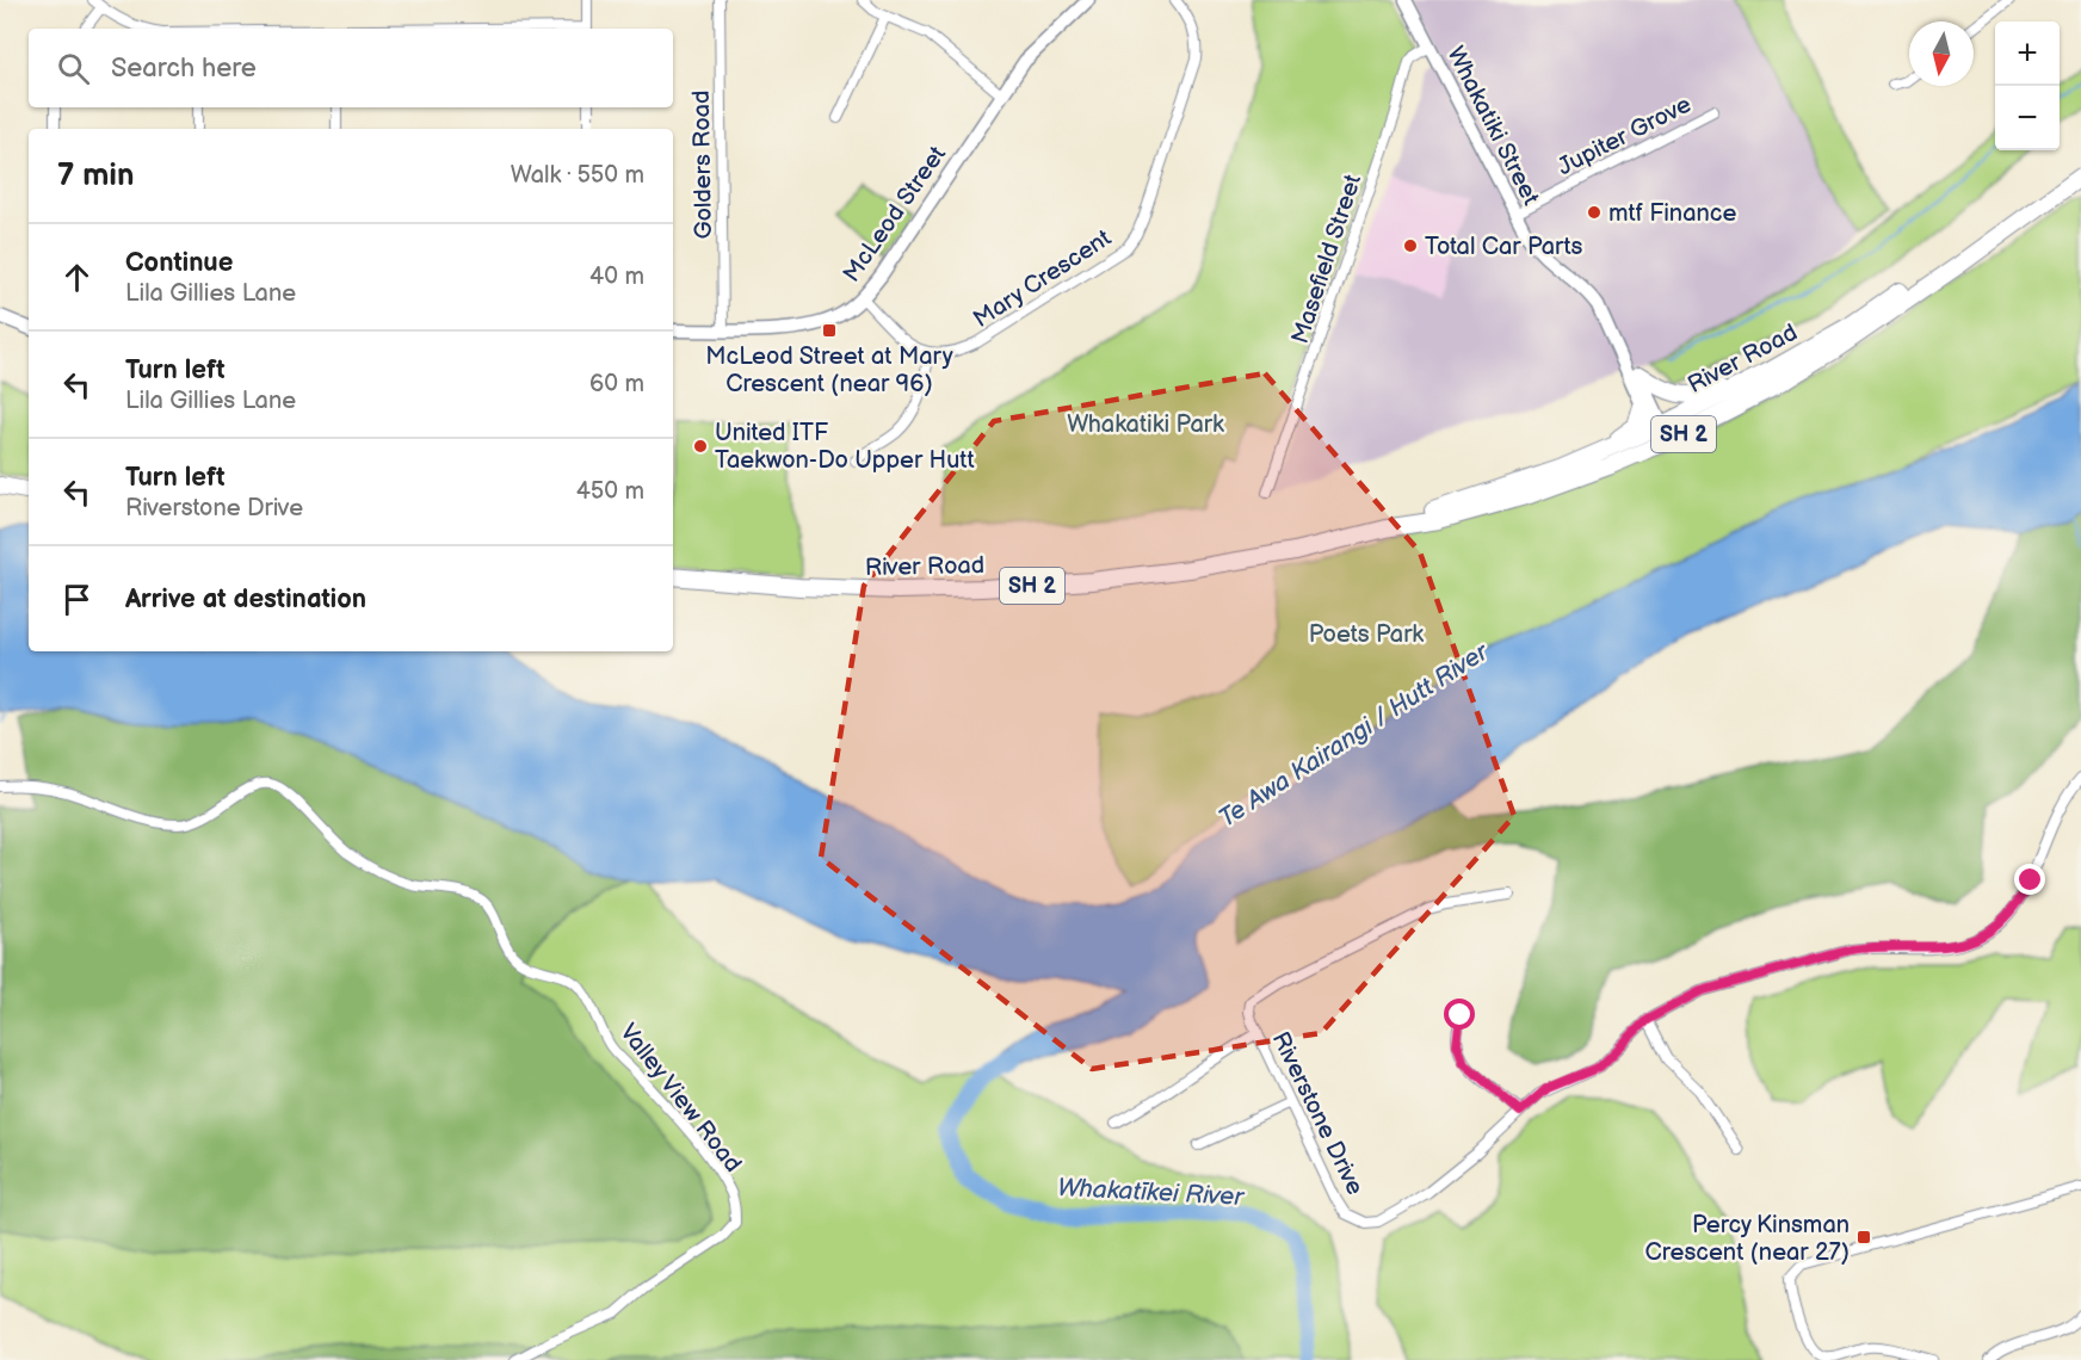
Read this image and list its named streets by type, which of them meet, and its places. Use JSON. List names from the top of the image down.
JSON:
{
  "streets": {
    "highway": ["River Road", "SH 2"],
    "street": [
      "Whakatiki Street",
      "Jupiter Grove",
      "Golders Road",
      "McLeod Street",
      "Masefield Street",
      "Mary Crescent",
      "Valley View Road",
      "Riverstone Drive"
    ]
  },
  "crossings": [
    ["Whakatiki Street", "Jupiter Grove"],
    ["Whakatiki Street", "Masefield Street"],
    ["Whakatiki Street", "River Road"],
    ["Golders Road", "McLeod Street"]
  ],
  "water": ["Te Awa Kairangi / Hutt River", "Whakatīkei River"],
  "parks": ["Whakatiki Park", "Poets Park"],
  "places": {
    "other": ["mtf Finance", "Total Car Parts", "United ITF Taekwon-Do Upper Hutt"],
    "transit": ["McLeod Street at Mary Crescent (near 96)", "Percy Kinsman Crescent (near 27)"]
  },
  "north": "bottom",
  "page": {
    "map_buttons": ["+", "−"],
    "search": "Search here",
    "heading": ["7 min", "Walk · 550 m"],
    "list": [
      ["Continue", "Lila Gillies Lane", "40 m"],
      ["Turn left", "Lila Gillies Lane", "60 m"],
      ["Turn left", "Riverstone Drive", "450 m"],
      "Arrive at destination"
    ]
  }
}
